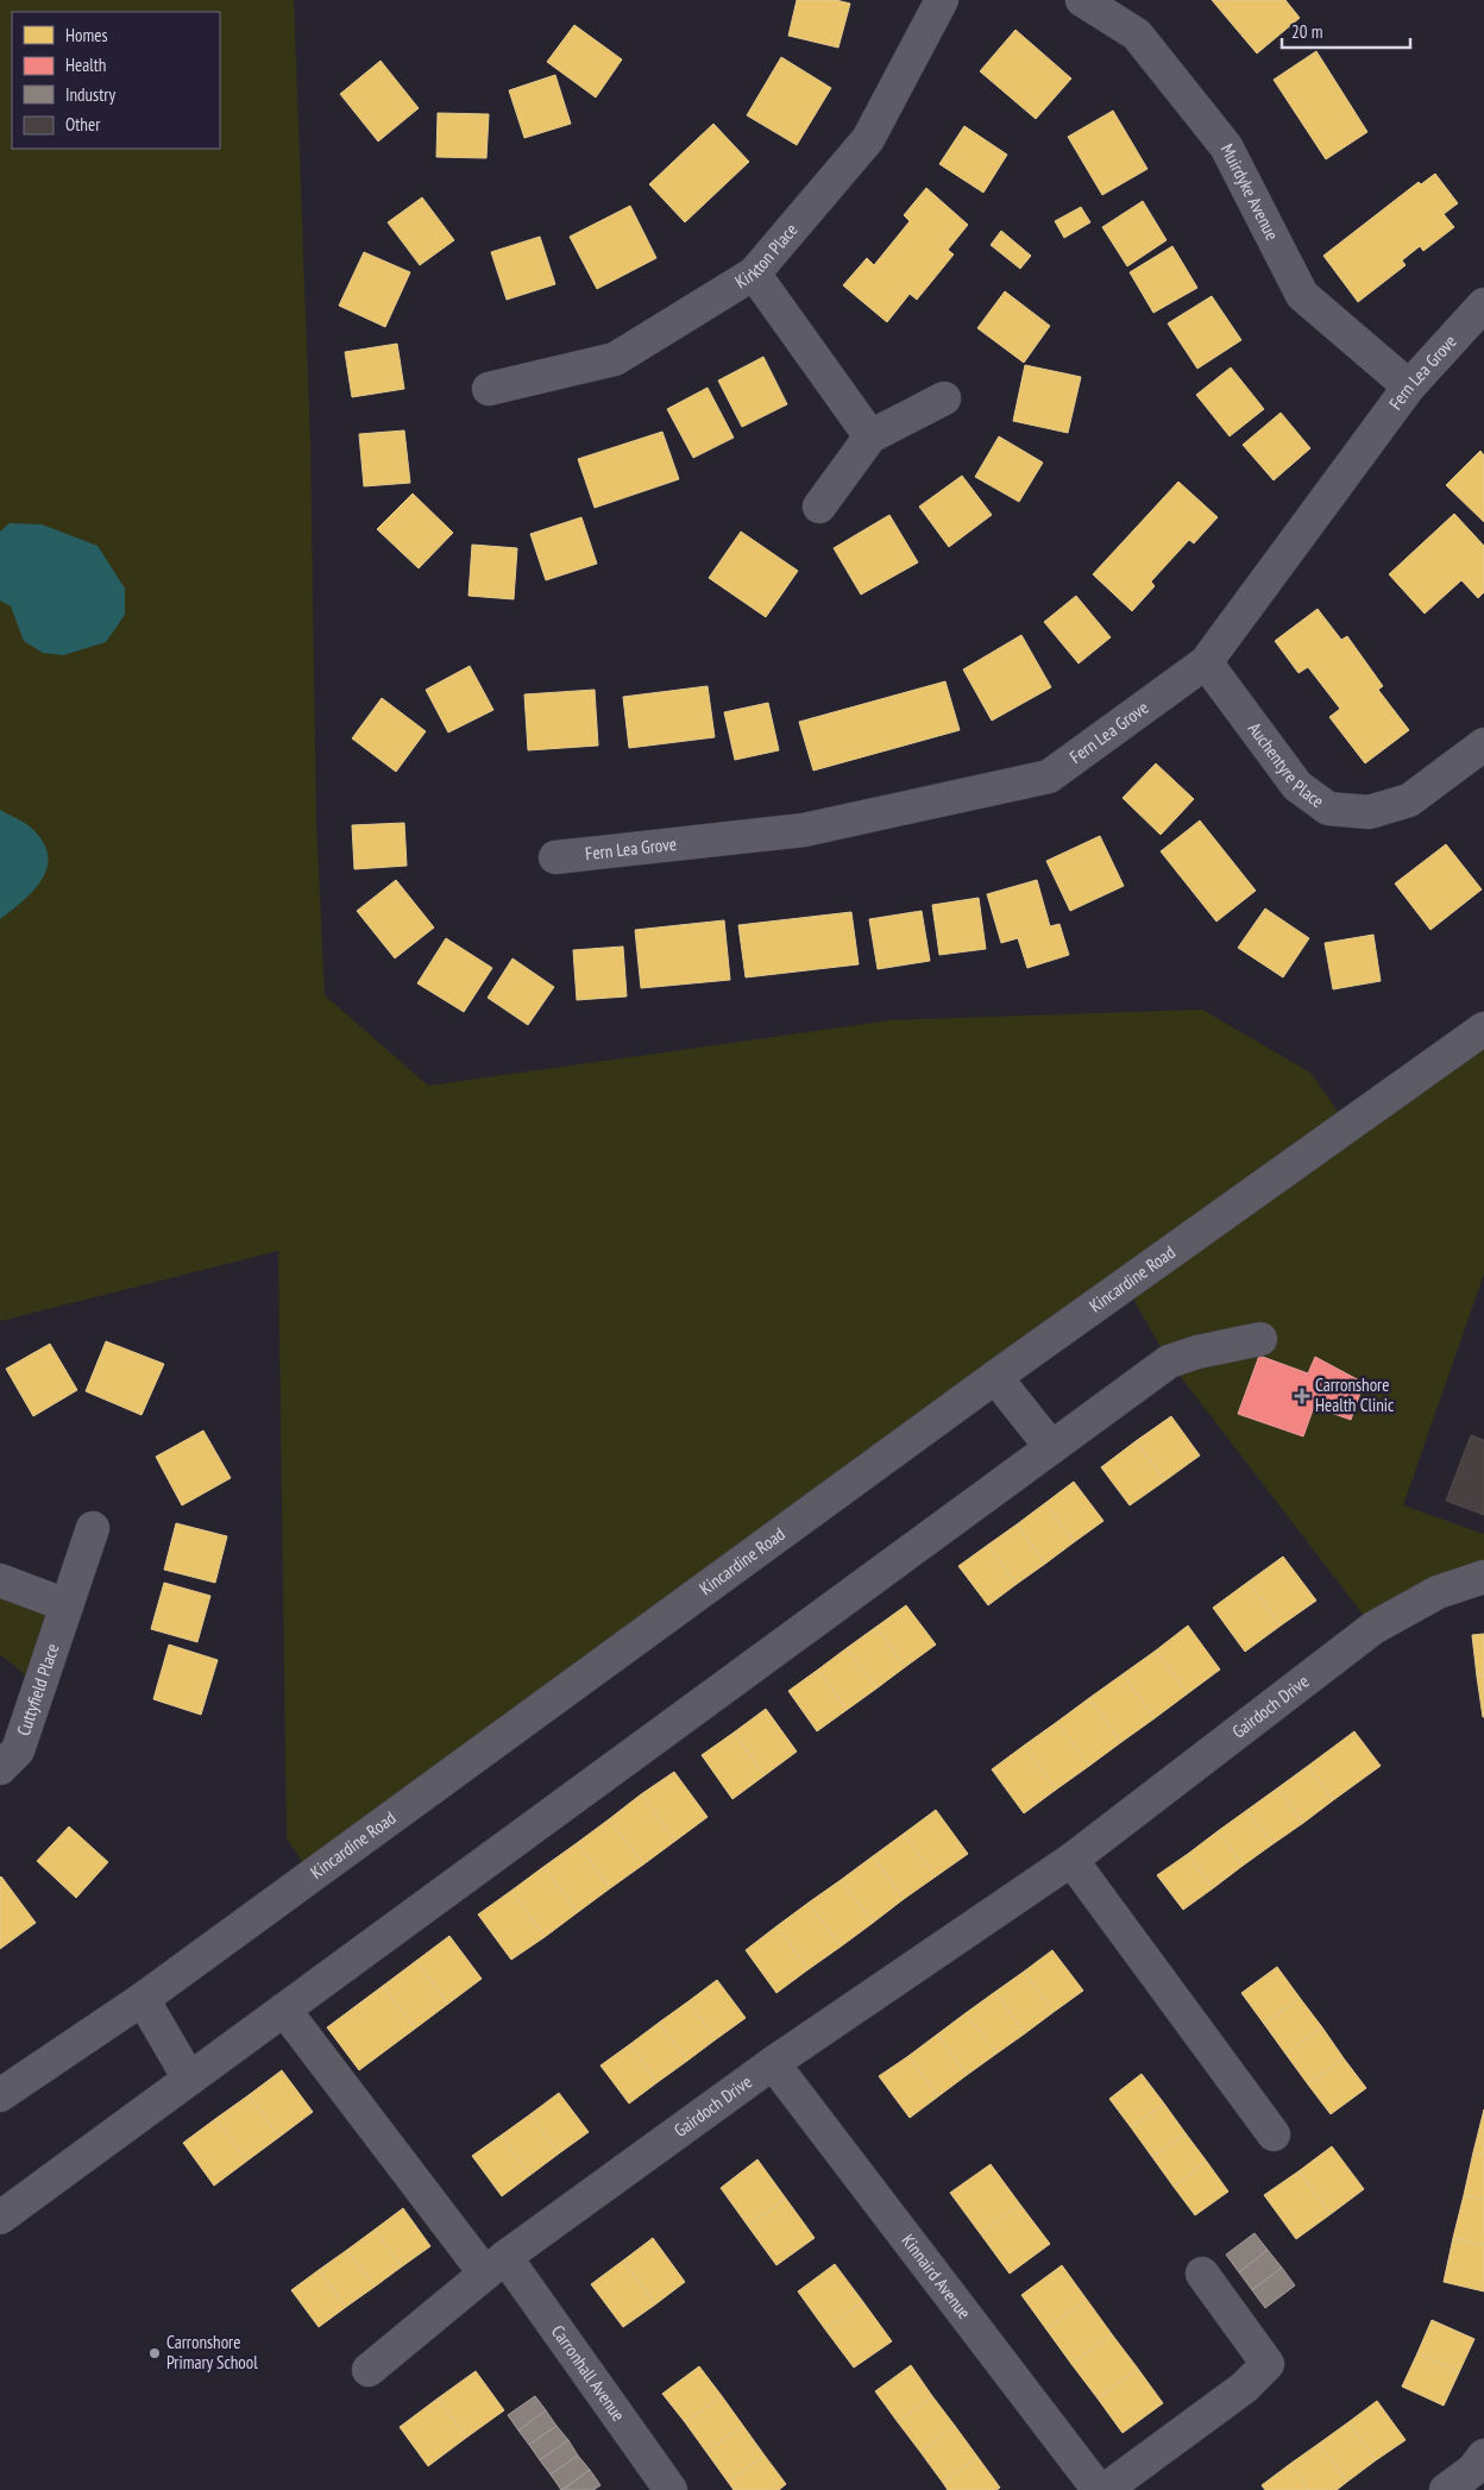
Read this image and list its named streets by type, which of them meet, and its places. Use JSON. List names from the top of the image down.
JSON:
{
  "streets": {
    "street": [
      "Muirdyke Avenue",
      "Kirkton Place",
      "Fern Lea Grove",
      "Auchentyre Place",
      "Kincardine Road",
      "Cuttyfield Place",
      "Gairdoch Drive",
      "Kinnaird Avenue",
      "Carronhall Avenue"
    ]
  },
  "crossings": [
    ["Muirdyke Avenue", "Fern Lea Grove"],
    ["Fern Lea Grove", "Auchentyre Place"],
    ["Gairdoch Drive", "Kinnaird Avenue"],
    ["Gairdoch Drive", "Carronhall Avenue"]
  ],
  "places": {
    "health": ["Carronshore Health Clinic"],
    "other": ["Carronshore Primary School"]
  },
  "legend": [
    "Homes",
    "Health",
    "Industry",
    "Other"
  ],
  "scale_bar": "20 m"
}
